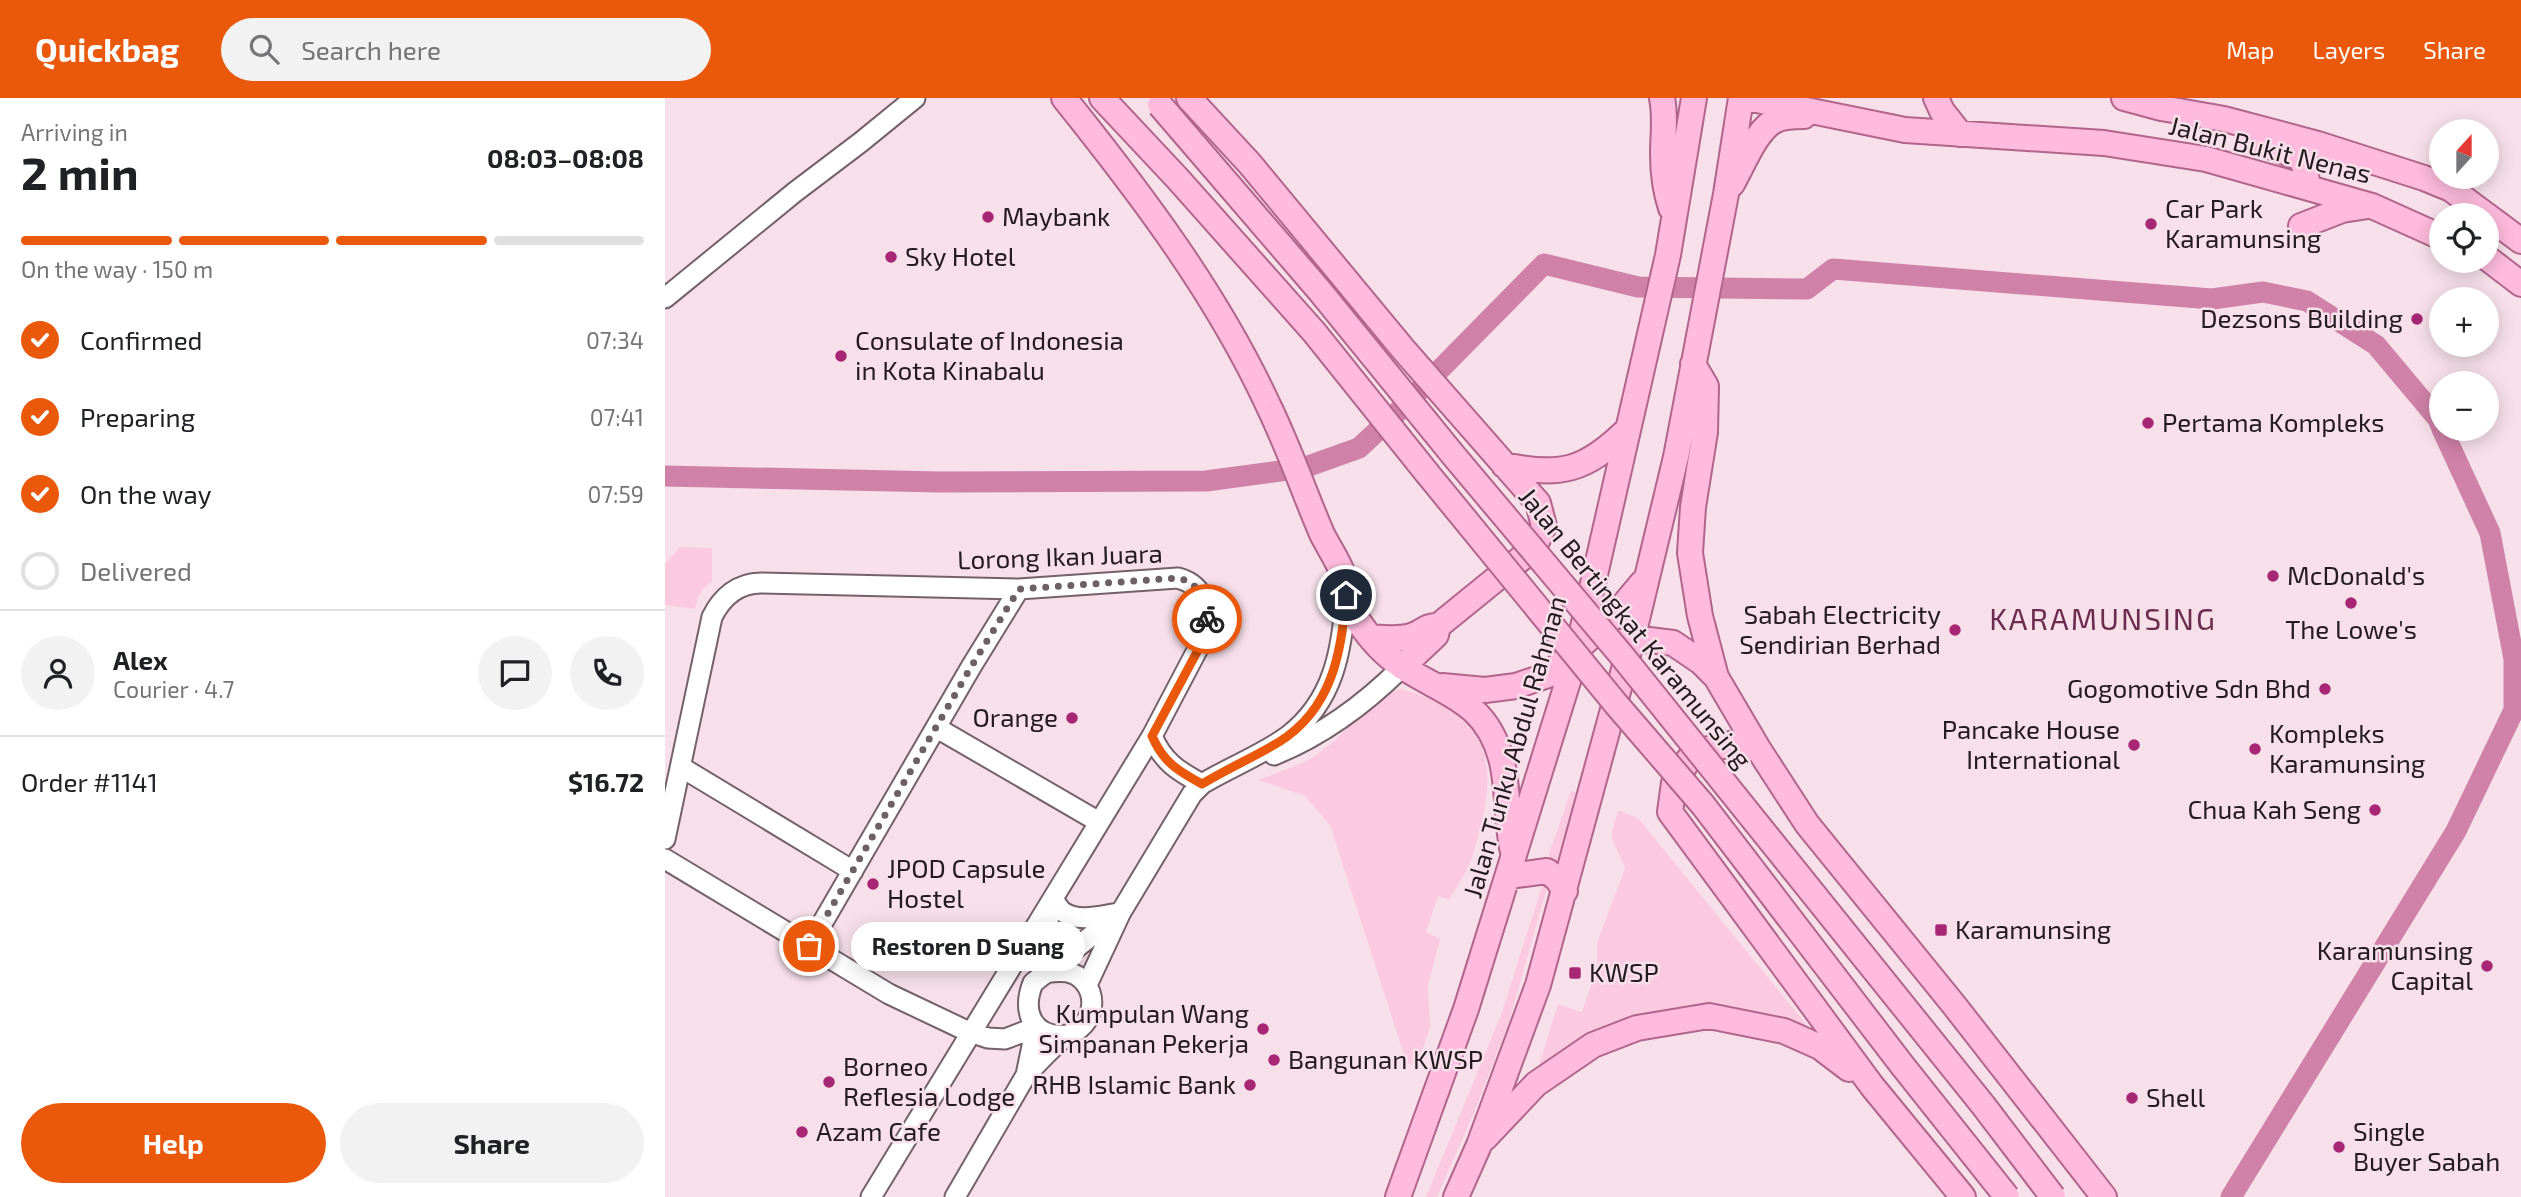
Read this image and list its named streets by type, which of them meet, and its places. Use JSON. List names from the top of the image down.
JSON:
{
  "streets": {
    "main road": ["Jalan Bukit Nenas", "Jalan Bertingkat Karamunsing", "Jalan Tunku Abdul Rahman"],
    "street": ["Lorong Ikan Juara"]
  },
  "districts": ["KARAMUNSING"],
  "places": {
    "other": [
      "Maybank",
      "Car Park Karamunsing",
      "Sky Hotel",
      "Dezsons Building",
      "Consulate of Indonesia in Kota Kinabalu",
      "Pertama Kompleks",
      "McDonald's",
      "The Lowe's",
      "Sabah Electricity Sendirian Berhad",
      "Gogomotive Sdn Bhd",
      "Orange",
      "Pancake House International",
      "Kompleks Karamunsing",
      "Chua Kah Seng",
      "JPOD Capsule Hostel",
      "Restoren D Suang",
      "Karamunsing Capital",
      "Kumpulan Wang Simpanan Pekerja",
      "Bangunan KWSP",
      "Borneo Reflesia Lodge",
      "RHB Islamic Bank",
      "Shell",
      "Azam Cafe",
      "Single Buyer Sabah"
    ],
    "transit": ["Karamunsing", "KWSP"]
  },
  "north": "top",
  "page": {
    "header": "Quickbag",
    "search": "Search here",
    "nav": ["Map", "Layers", "Share"],
    "heading": ["2 min", "Arriving in", "08:03–08:08"],
    "panel": [
      "Alex",
      "Courier · 4.7",
      "Order #1141",
      "$16.72"
    ],
    "map_buttons": ["+", "−"],
    "bar": "On the way · 150 m",
    "list": [
      ["Confirmed", "07:34"],
      ["Preparing", "07:41"],
      ["On the way", "07:59"],
      "Delivered"
    ],
    "bubble": "Restoren D Suang",
    "buttons": ["Help", "Share"]
  }
}
